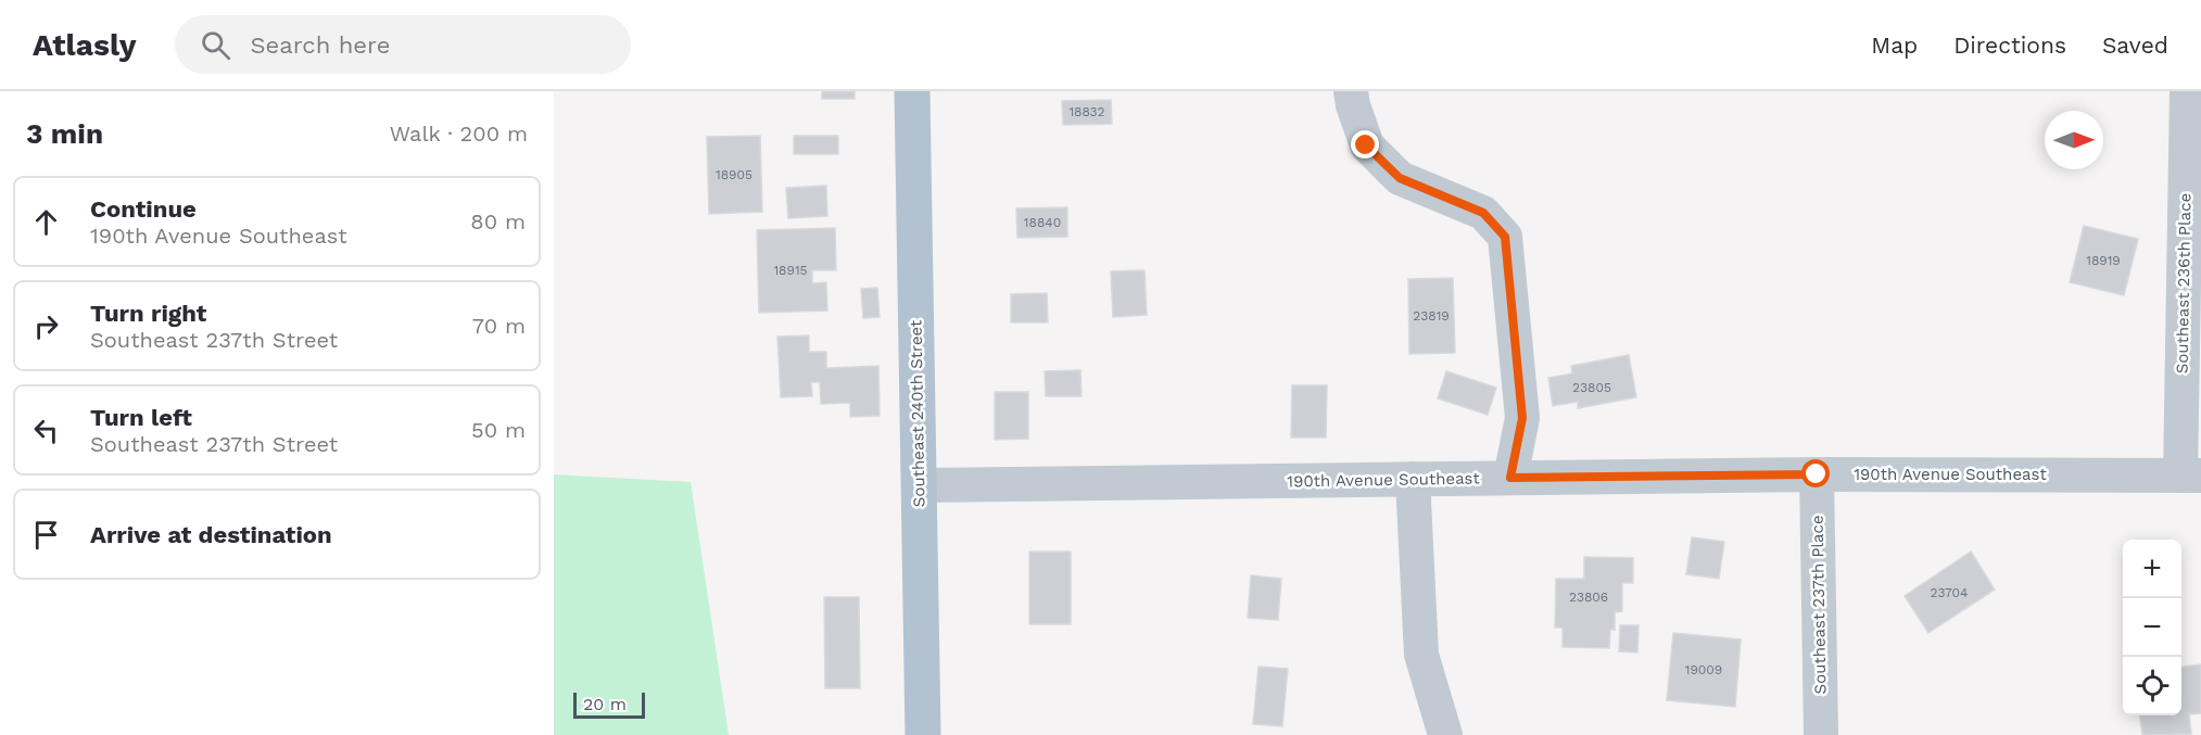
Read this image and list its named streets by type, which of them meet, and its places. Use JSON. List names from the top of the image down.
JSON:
{
  "streets": {
    "main road": ["Southeast 240th Street"],
    "street": ["Southeast 236th Place", "190th Avenue Southeast", "Southeast 237th Place"]
  },
  "crossings": [
    ["Southeast 236th Place", "190th Avenue Southeast"],
    ["Southeast 240th Street", "190th Avenue Southeast"],
    ["190th Avenue Southeast", "Southeast 237th Place"]
  ],
  "house_numbers": [
    "18832",
    "18905",
    "18840",
    "18919",
    "18915",
    "23819",
    "23805",
    "23704",
    "23806",
    "19009"
  ],
  "scale_bar": "20 m",
  "north": "right",
  "page": {
    "header": "Atlasly",
    "search": "Search here",
    "nav": ["Map", "Directions", "Saved"],
    "heading": ["3 min", "Walk · 200 m"],
    "list": [
      ["Continue", "190th Avenue Southeast", "80 m"],
      ["Turn right", "Southeast 237th Street", "70 m"],
      ["Turn left", "Southeast 237th Street", "50 m"],
      "Arrive at destination"
    ],
    "map_buttons": ["+", "−"],
    "scale": "20 m"
  }
}
